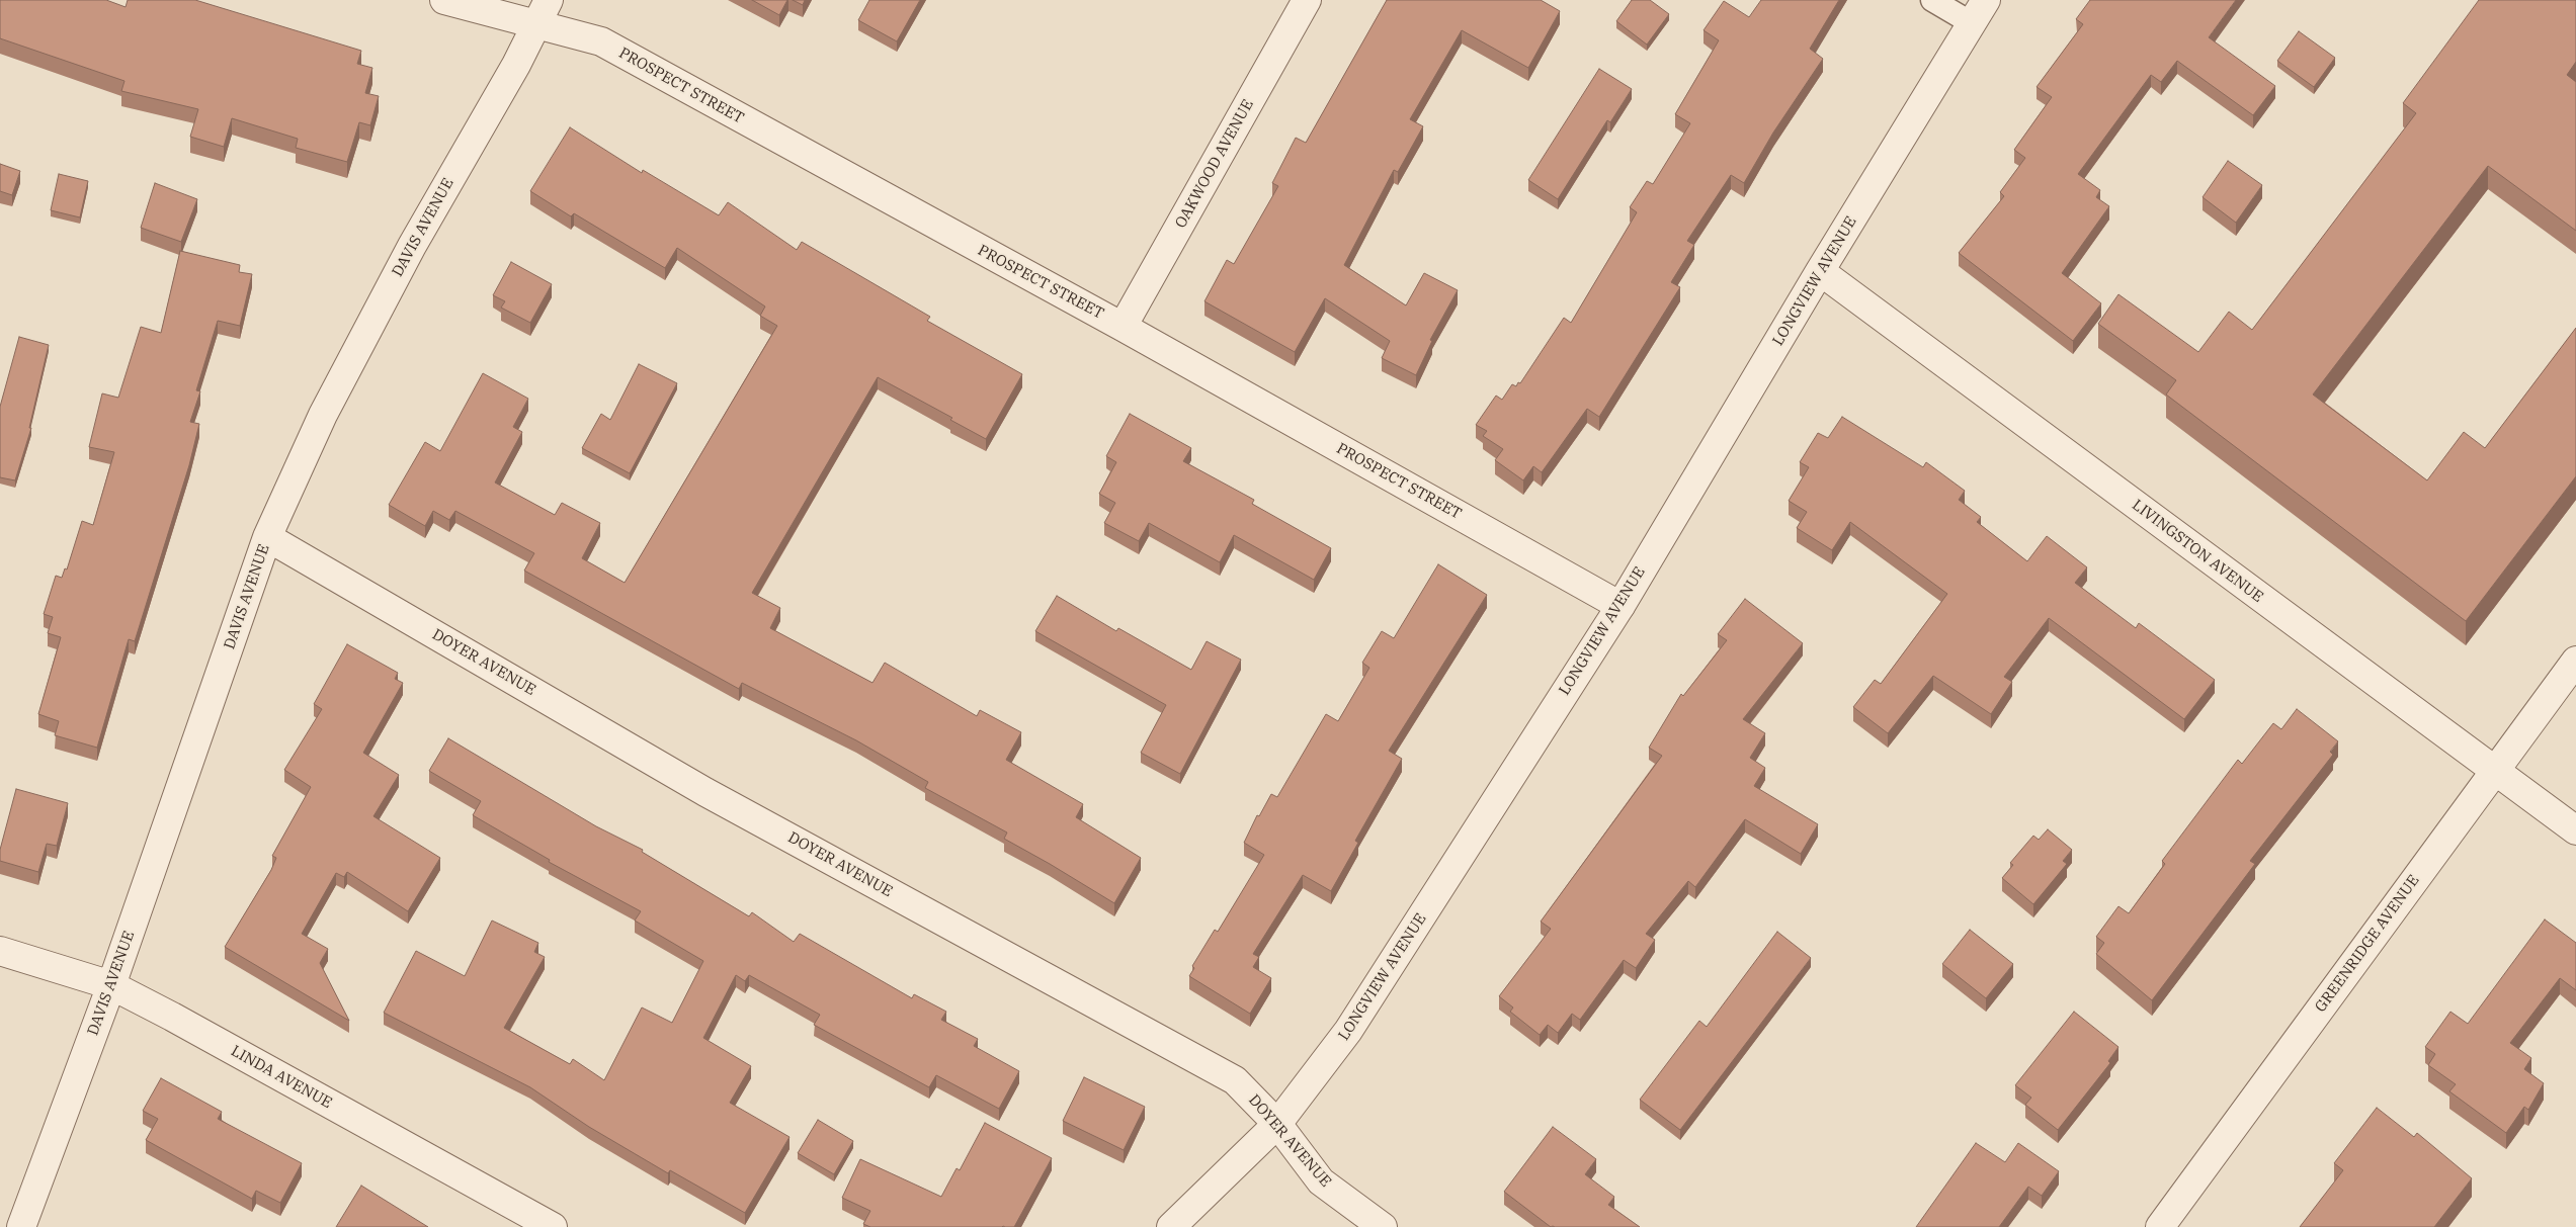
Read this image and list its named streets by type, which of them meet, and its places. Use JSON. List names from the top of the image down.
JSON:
{
  "streets": {
    "street": [
      "PROSPECT STREET",
      "OAKWOOD AVENUE",
      "DAVIS AVENUE",
      "LONGVIEW AVENUE",
      "LIVINGSTON AVENUE",
      "DOYER AVENUE",
      "GREENRIDGE AVENUE",
      "LINDA AVENUE"
    ]
  },
  "crossings": [
    ["PROSPECT STREET", "OAKWOOD AVENUE"],
    ["PROSPECT STREET", "DAVIS AVENUE"],
    ["PROSPECT STREET", "LONGVIEW AVENUE"],
    ["DAVIS AVENUE", "DOYER AVENUE"],
    ["DAVIS AVENUE", "LINDA AVENUE"],
    ["LONGVIEW AVENUE", "LIVINGSTON AVENUE"],
    ["LONGVIEW AVENUE", "DOYER AVENUE"],
    ["LIVINGSTON AVENUE", "GREENRIDGE AVENUE"]
  ]
}
